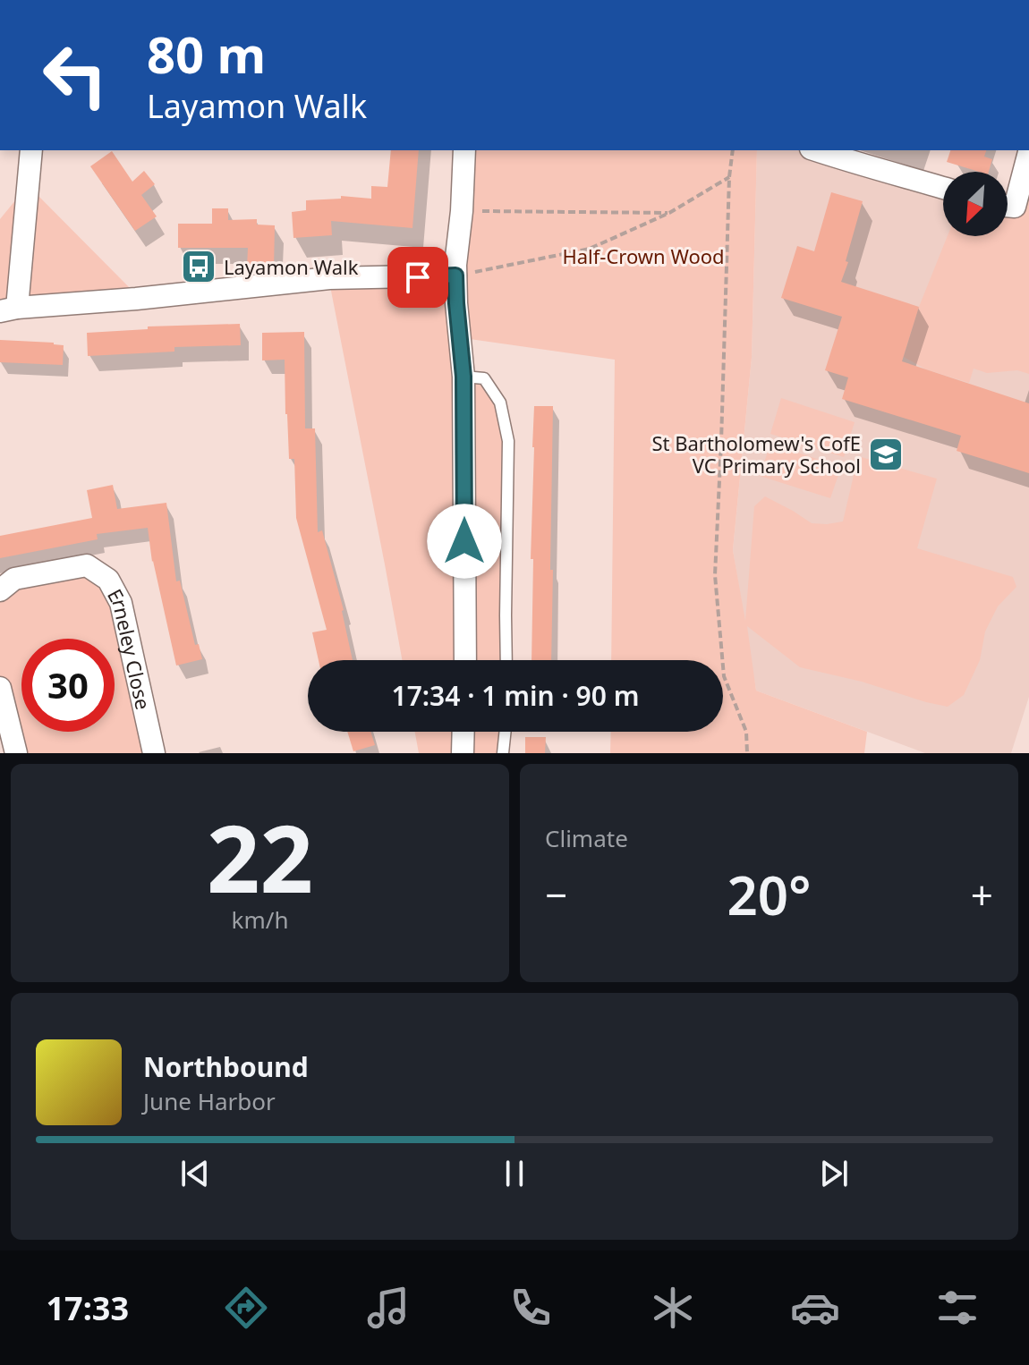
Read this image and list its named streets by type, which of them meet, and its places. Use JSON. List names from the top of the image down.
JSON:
{
  "streets": {
    "street": ["Erneley Close"]
  },
  "parks": ["Half-Crown Wood"],
  "places": {
    "bus stop": ["Layamon Walk"],
    "school or university": ["St Bartholomew's CofE VC Primary School"]
  },
  "north": "bottom left",
  "page": {
    "turn": ["80 m", "Layamon Walk"],
    "limit": "30",
    "trip": "17:34 · 1 min · 90 m",
    "tile": [
      ["22", "km/h"],
      "Climate"
    ],
    "heat": ["−", "20°", "+"],
    "song": ["Northbound", "June Harbor"],
    "tabs": "17:33"
  }
}
